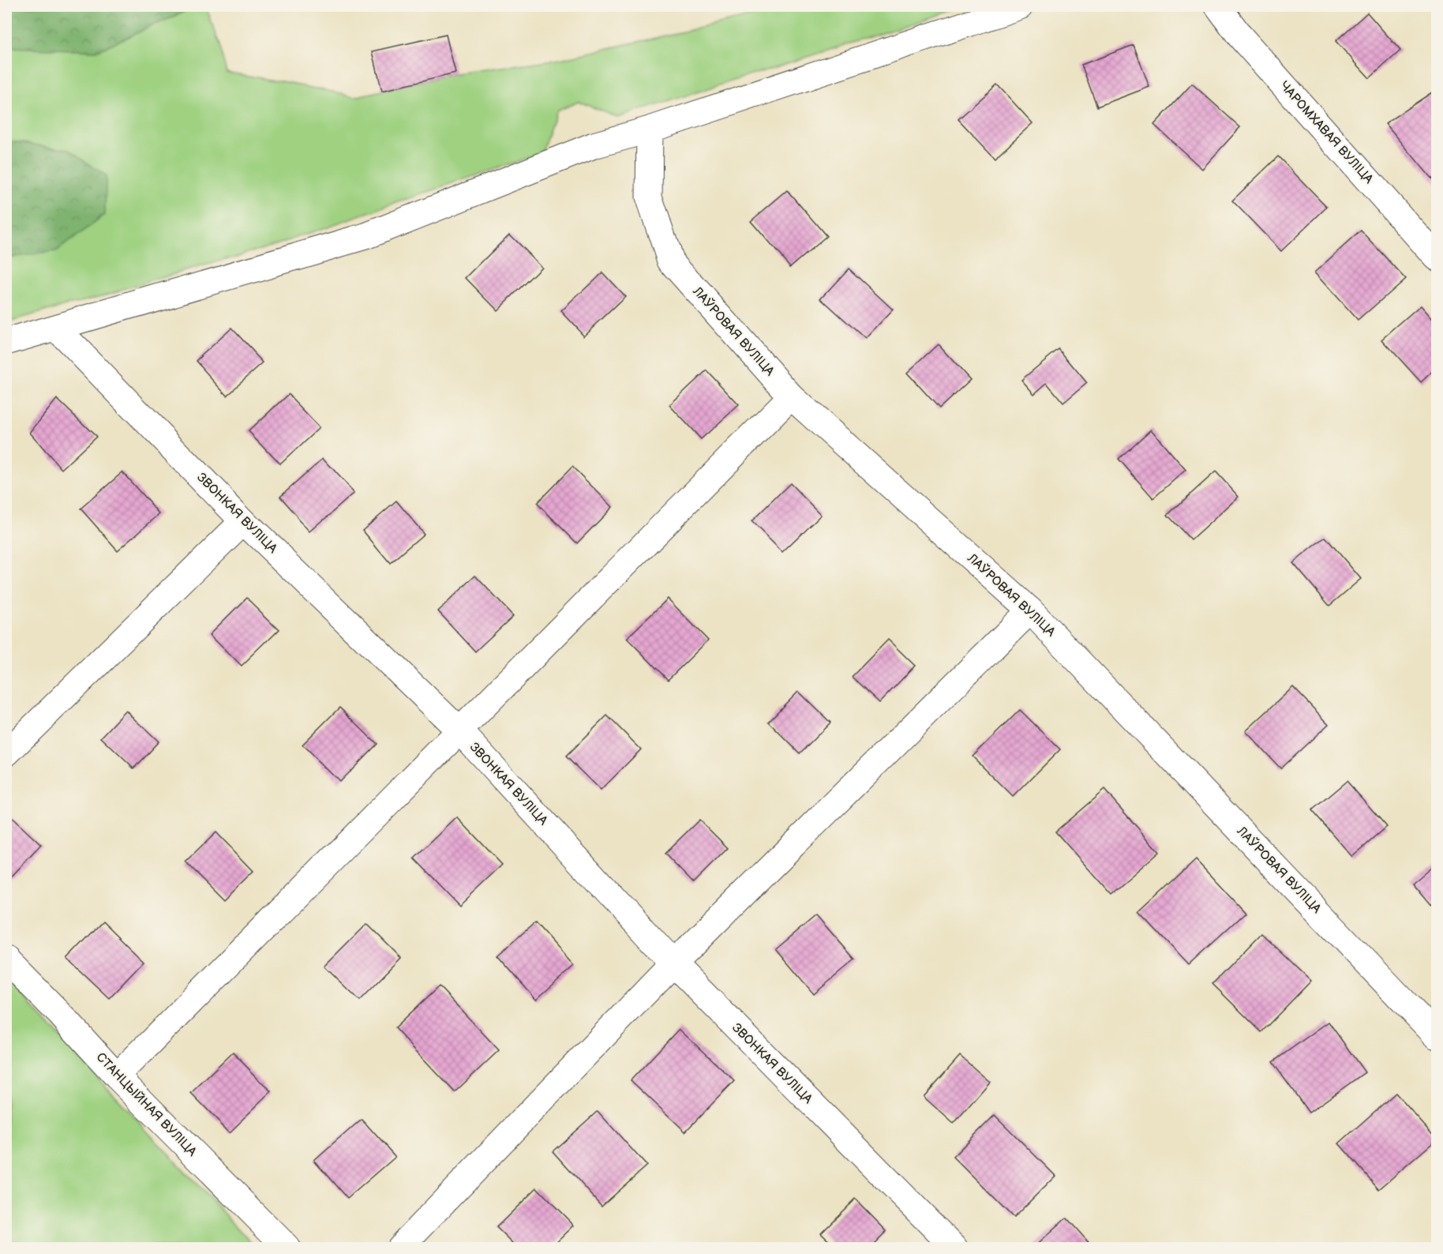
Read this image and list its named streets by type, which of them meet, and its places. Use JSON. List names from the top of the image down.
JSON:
{
  "streets": {
    "street": [
      "ЧАРОМХАВАЯ ВУЛІЦА",
      "ЛАЎРОВАЯ ВУЛІЦА",
      "ЗВОНКАЯ ВУЛІЦА",
      "СТАНЦЫЙНАЯ ВУЛІЦА"
    ]
  }
}
